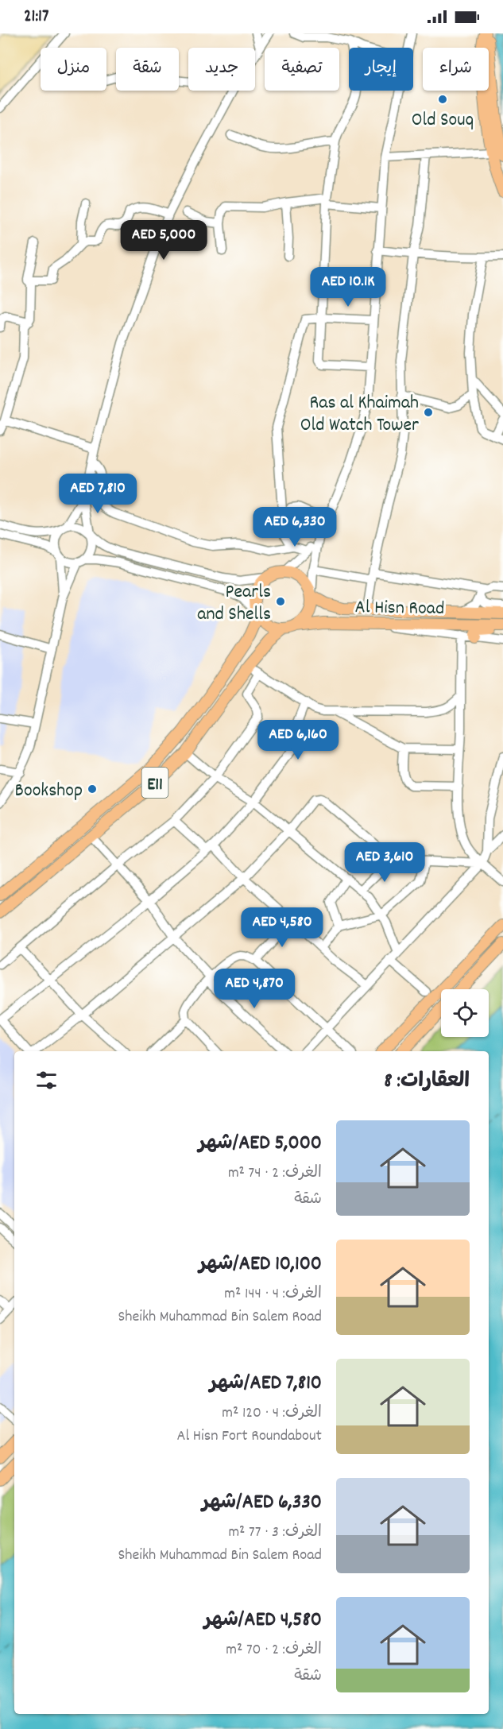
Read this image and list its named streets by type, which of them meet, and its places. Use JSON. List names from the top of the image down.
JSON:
{
  "streets": {
    "main road": ["Al Hisn Road", "E11"]
  },
  "crossings": [
    ["Al Hisn Road", "E11"]
  ],
  "places": [
    "Old Souq",
    "Ras al Khaimah Old Watch Tower",
    "Pearls and Shells",
    "Bookshop"
  ],
  "page": {
    "status": "21:17",
    "chip": [
      "شراء",
      "إيجار",
      "تصفية",
      "جديد",
      "شقة",
      "منزل"
    ],
    "price": [
      "AED 5,000",
      "AED 10.1K",
      "AED 7,810",
      "AED 6,330",
      "AED 6,160",
      "AED 3,610",
      "AED 4,580",
      "AED 4,870"
    ],
    "heading": "العقارات: 8",
    "list": [
      {
        "name": "AED 5,000/شهر",
        "note": "الغرف: 2 · 74 m² · شقة"
      },
      {
        "name": "AED 10,100/شهر",
        "note": "الغرف: 4 · 144 m² · Sheikh Muhammad Bin Salem Road"
      },
      {
        "name": "AED 7,810/شهر",
        "note": "الغرف: 4 · 120 m² · Al Hisn Fort Roundabout"
      },
      {
        "name": "AED 6,330/شهر",
        "note": "الغرف: 3 · 77 m² · Sheikh Muhammad Bin Salem Road"
      },
      {
        "name": "AED 4,580/شهر",
        "note": "الغرف: 2 · 70 m² · شقة"
      }
    ]
  }
}
